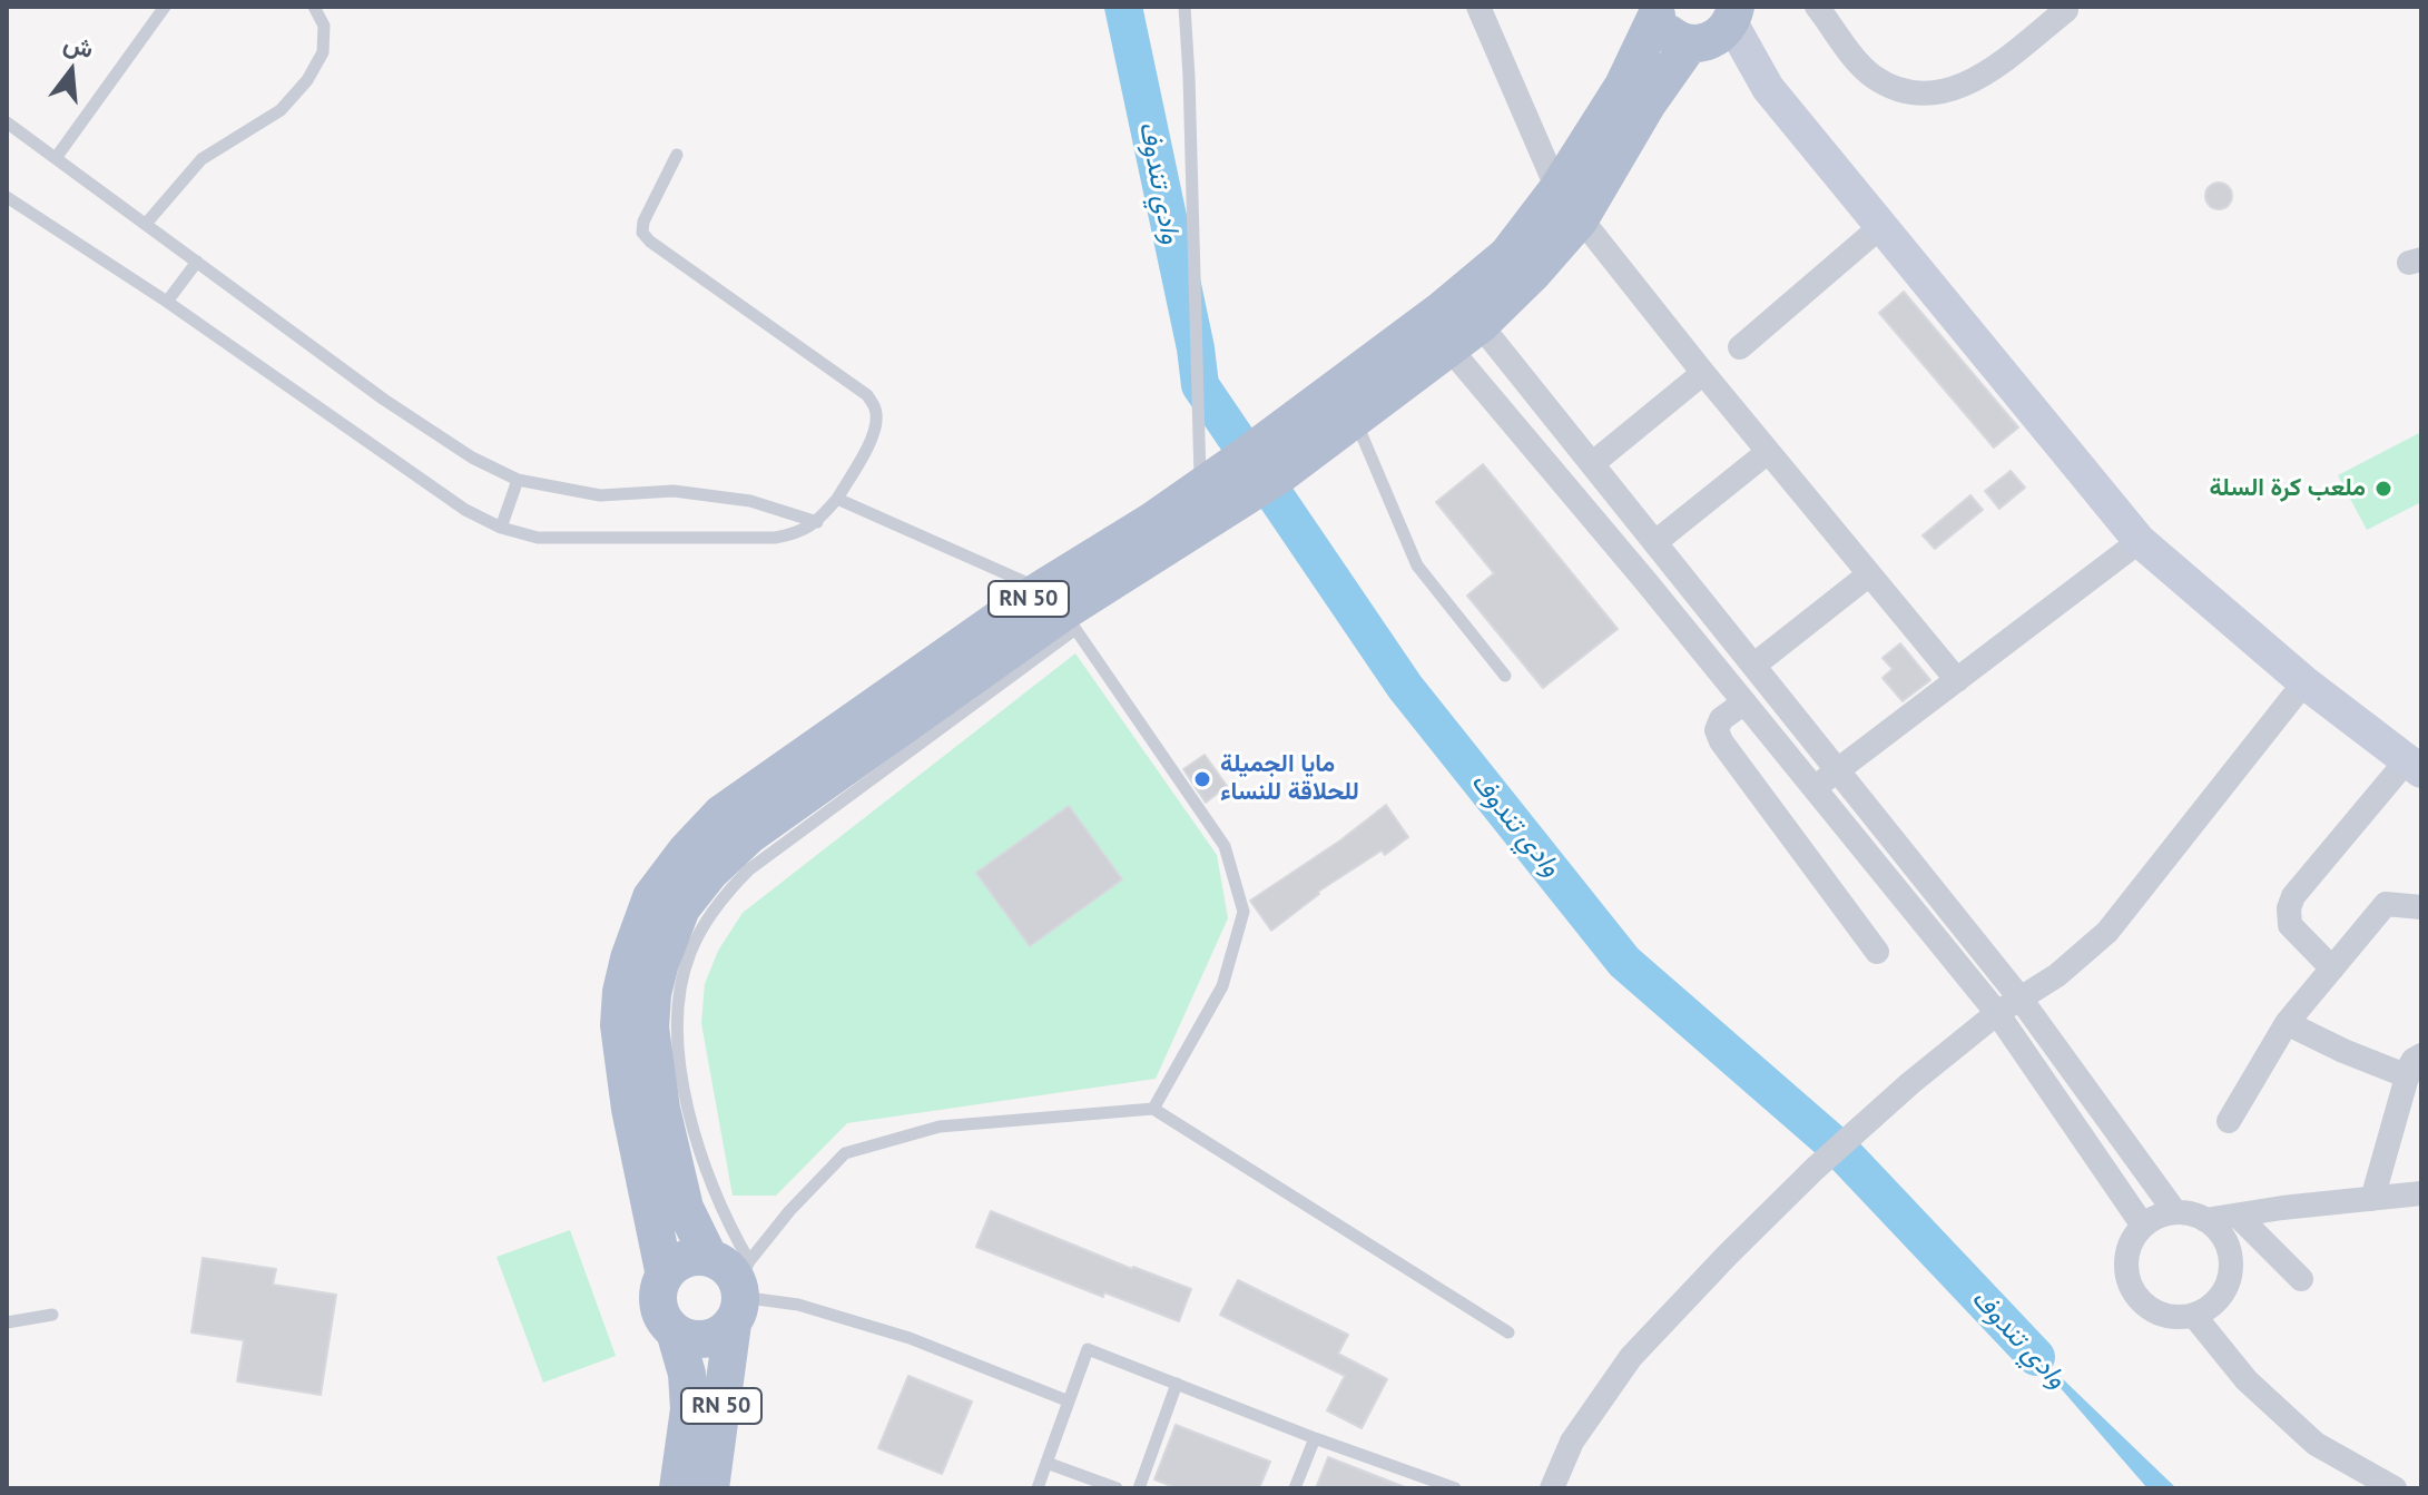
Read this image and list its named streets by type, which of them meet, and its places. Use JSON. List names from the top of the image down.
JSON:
{
  "streets": {
    "main road": ["RN 50"]
  },
  "water": ["وادي تندوف"],
  "places": ["ملعب كرة السلة", "مايا الجميلة للحلاقة للنساء"],
  "north": "top"
}
